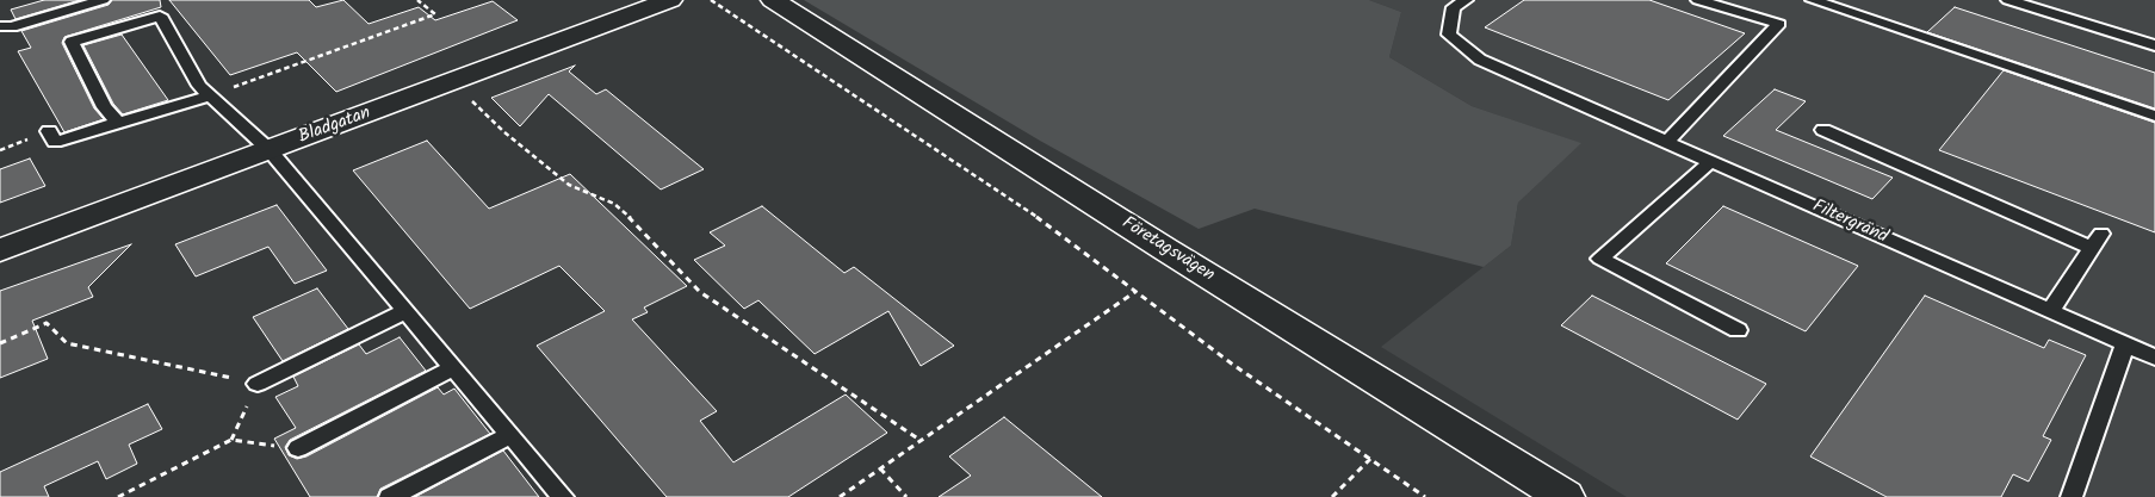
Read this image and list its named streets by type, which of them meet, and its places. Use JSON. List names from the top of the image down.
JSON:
{
  "streets": {
    "street": ["Bladgatan", "Företagsvägen"],
    "lane": ["Filtergränd"]
  }
}
